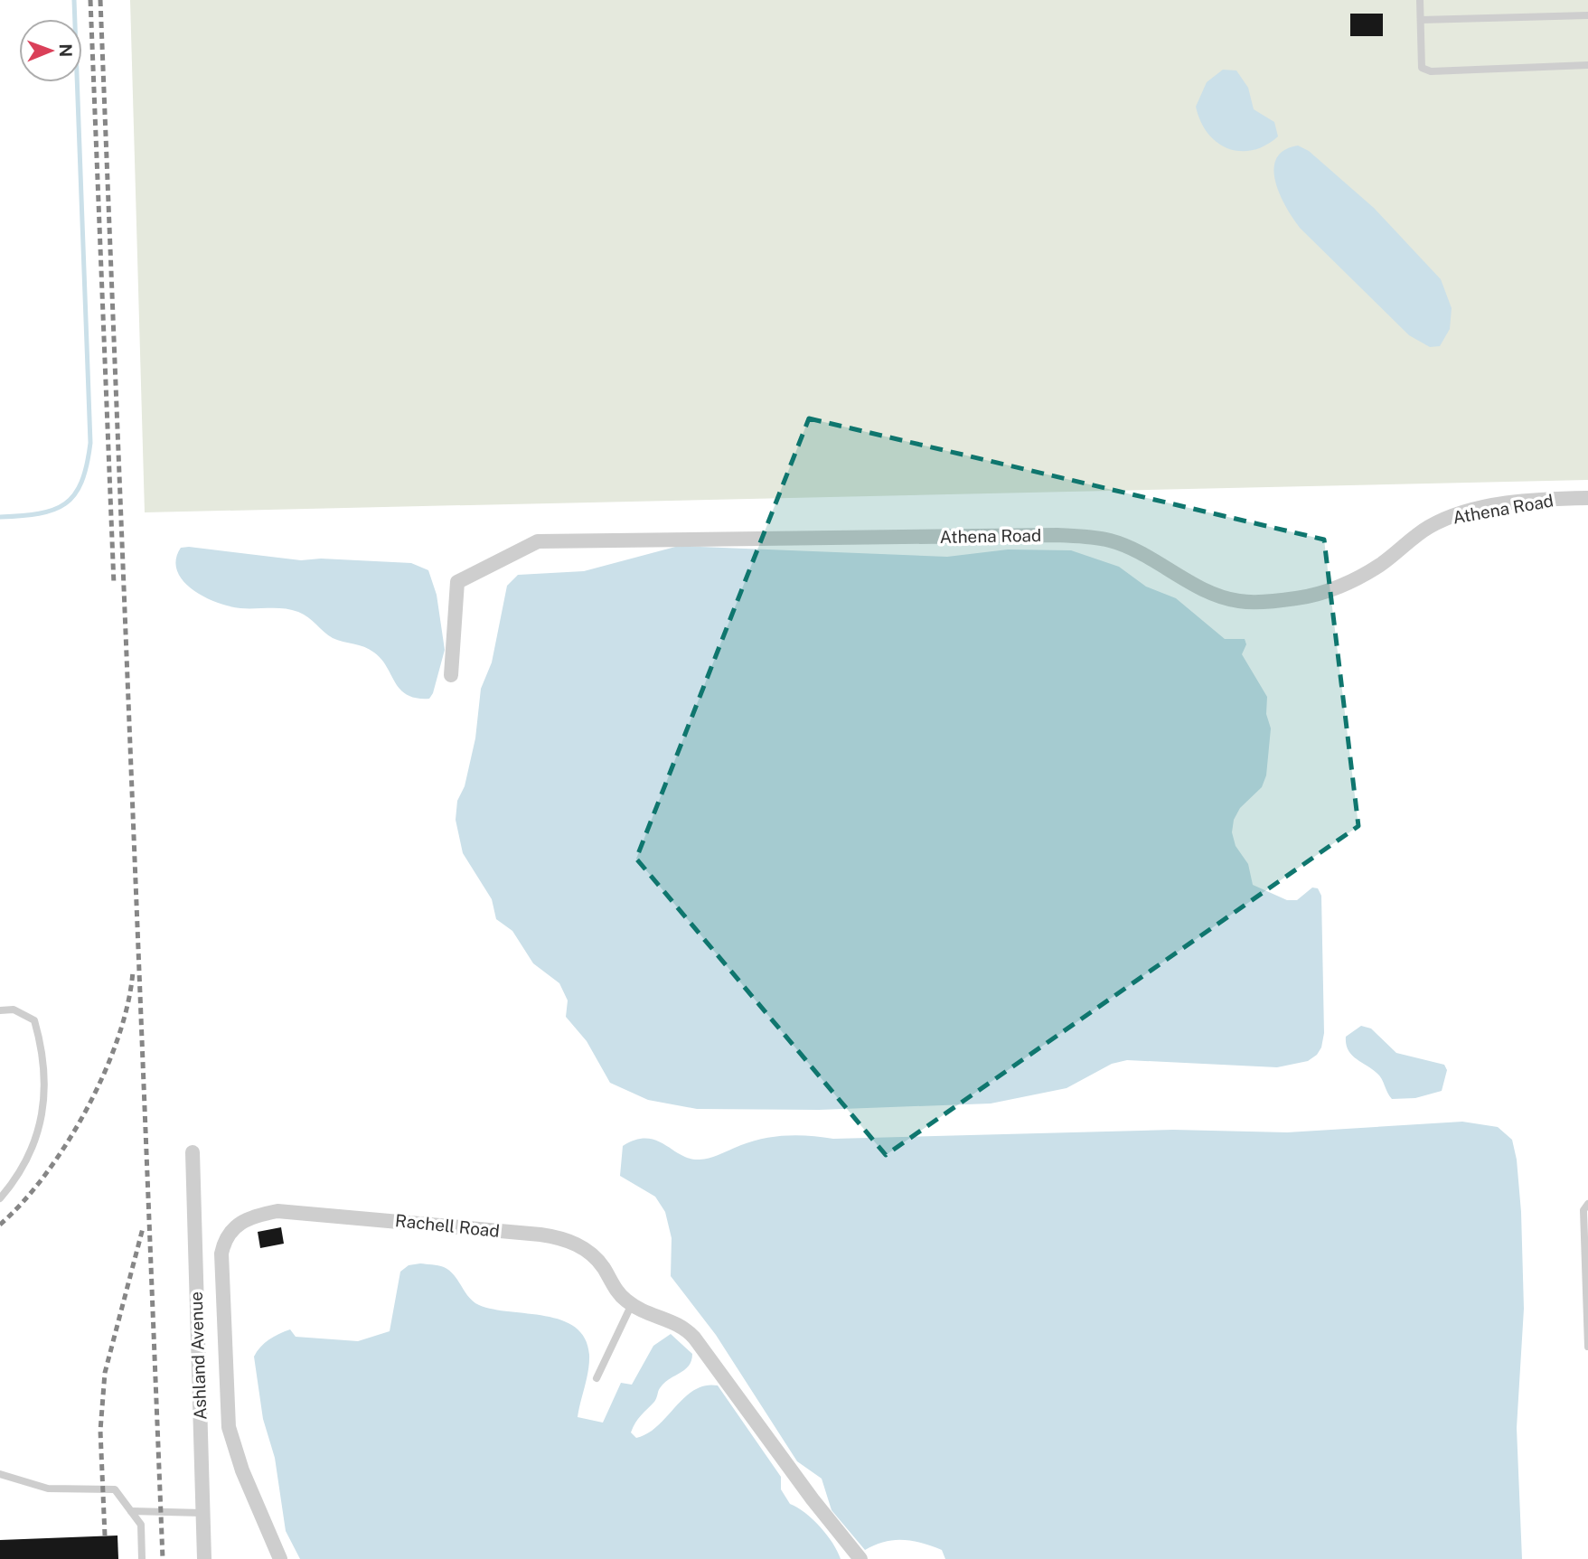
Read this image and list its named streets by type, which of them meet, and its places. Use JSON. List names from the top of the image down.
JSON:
{
  "streets": {
    "street": ["Athena Road", "Rachell Road", "Ashland Avenue"]
  },
  "north": "right"
}
